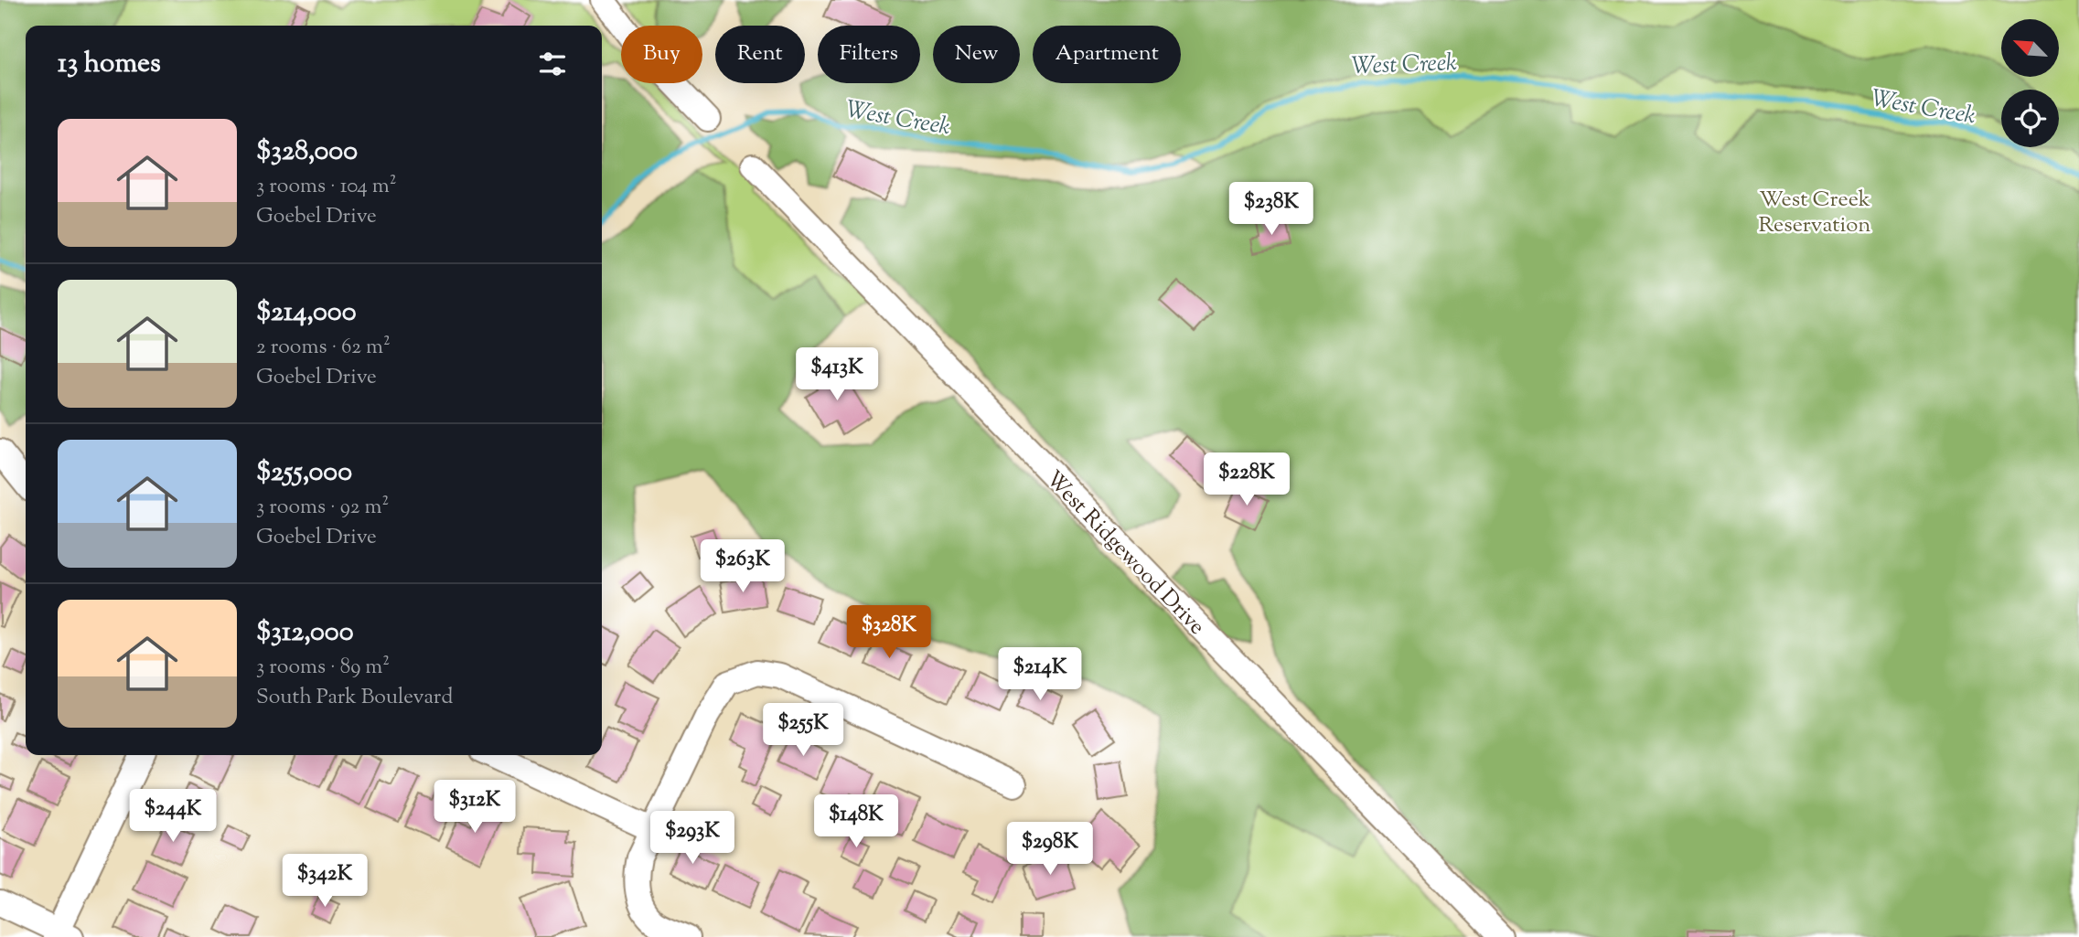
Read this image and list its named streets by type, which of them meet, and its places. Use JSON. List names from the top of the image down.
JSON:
{
  "streets": {
    "street": ["West Ridgewood Drive"]
  },
  "water": ["West Creek"],
  "parks": ["West Creek Reservation"],
  "north": "top left",
  "page": {
    "chip": [
      "Buy",
      "Rent",
      "Filters",
      "New",
      "Apartment"
    ],
    "heading": "13 homes",
    "list": [
      {
        "name": "$328,000",
        "note": "3 rooms · 104 m² · Goebel Drive"
      },
      {
        "name": "$214,000",
        "note": "2 rooms · 62 m² · Goebel Drive"
      },
      {
        "name": "$255,000",
        "note": "3 rooms · 92 m² · Goebel Drive"
      },
      {
        "name": "$312,000",
        "note": "3 rooms · 89 m² · South Park Boulevard"
      }
    ],
    "price": [
      "$238K",
      "$413K",
      "$228K",
      "$263K",
      "$328K",
      "$214K",
      "$255K",
      "$312K",
      "$244K",
      "$148K",
      "$293K",
      "$298K",
      "$342K"
    ]
  }
}
